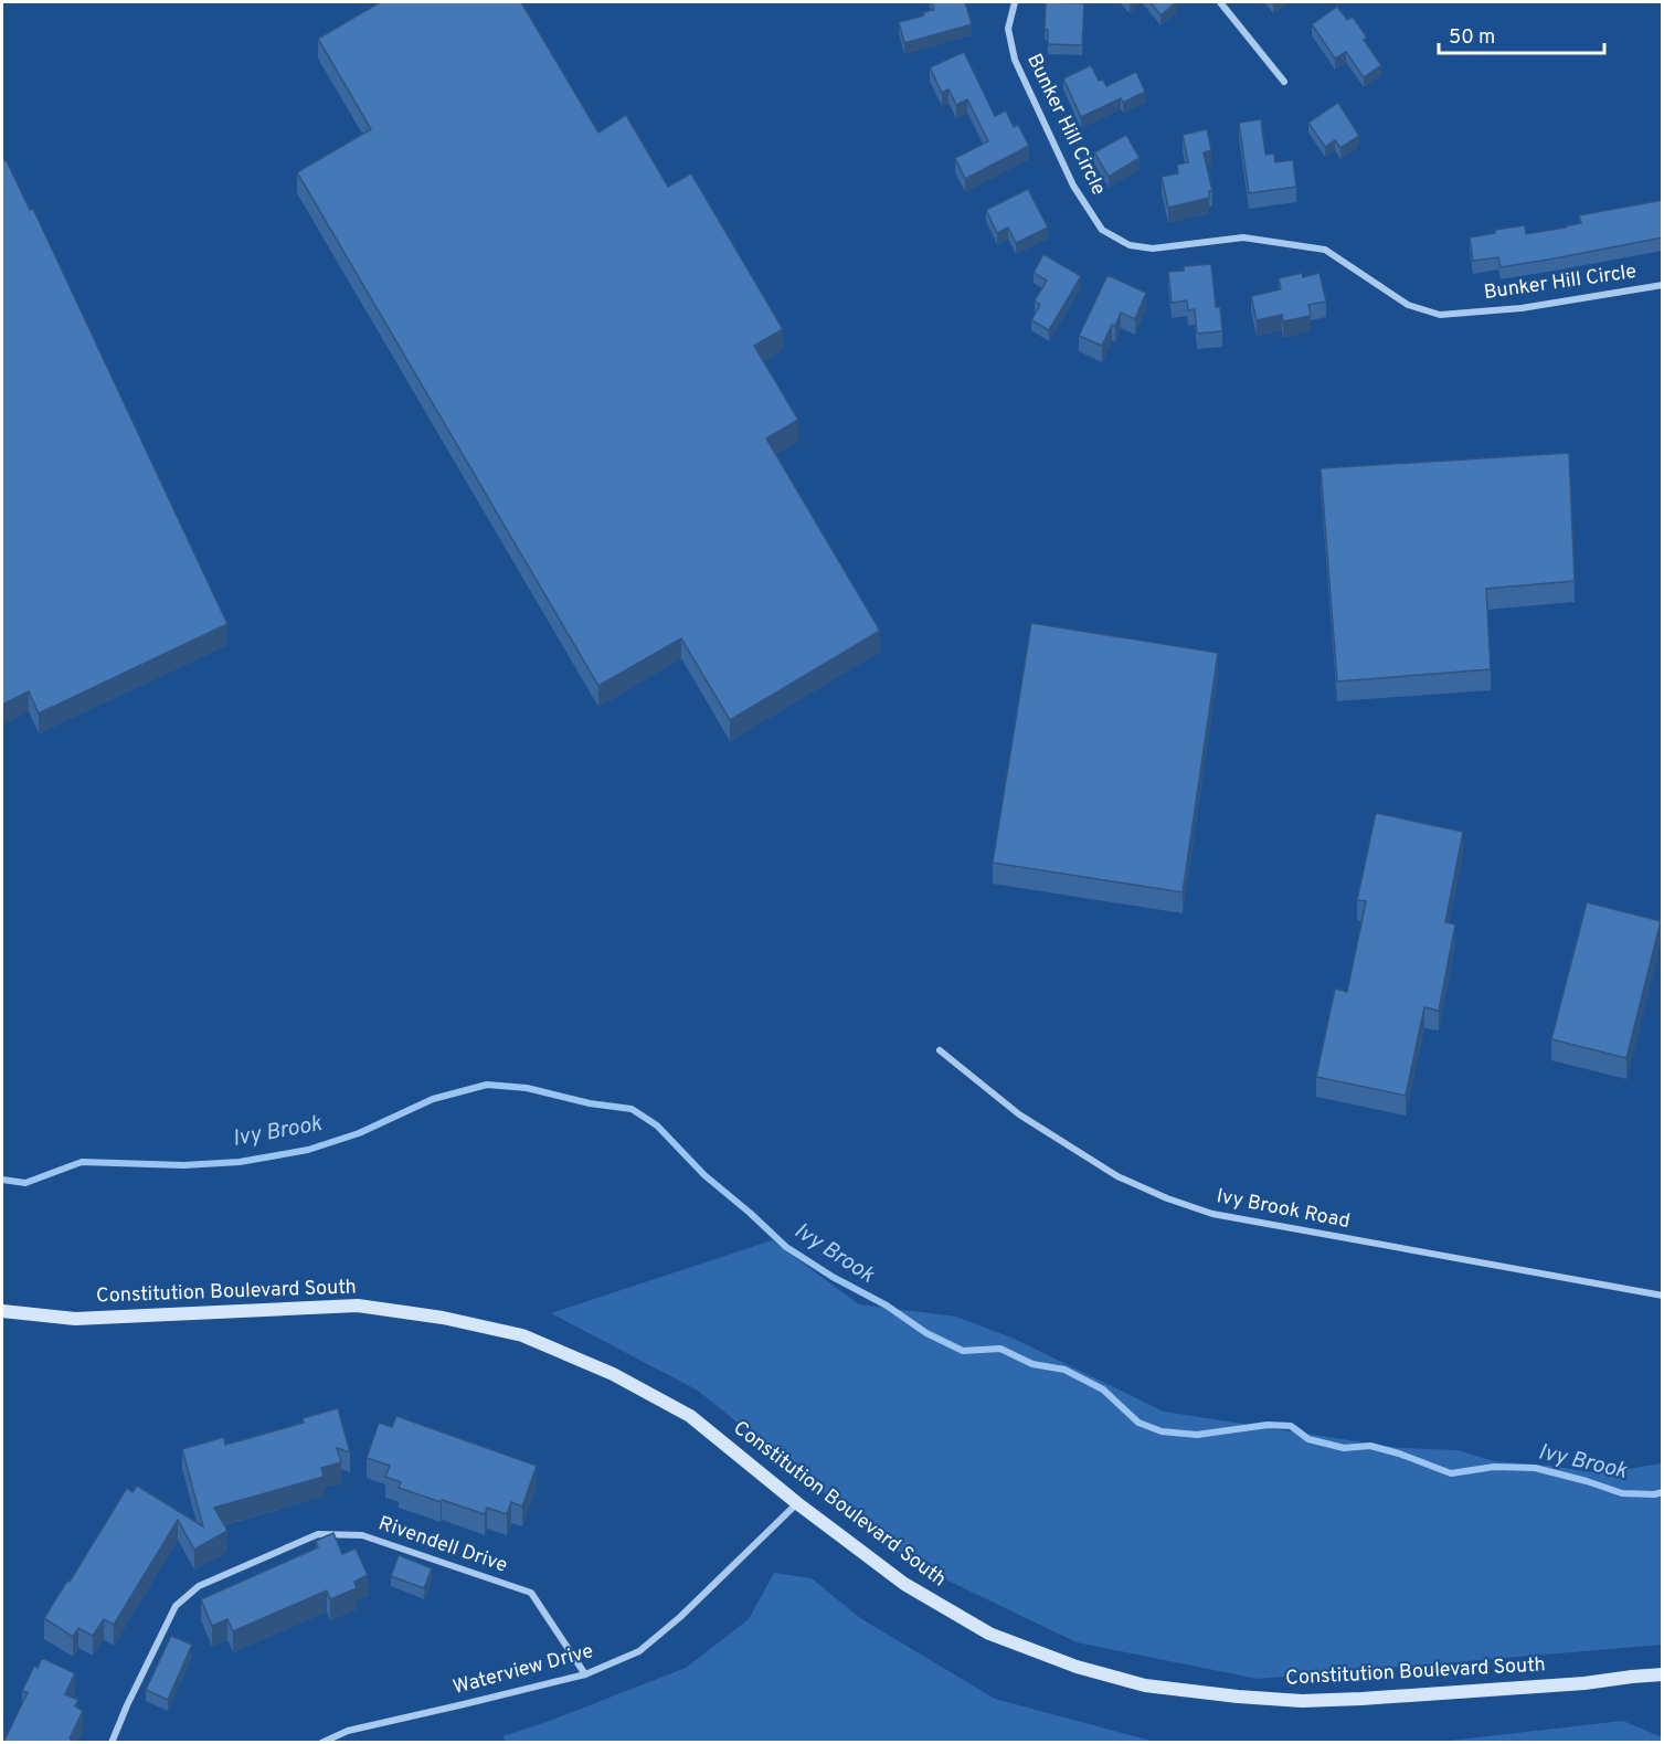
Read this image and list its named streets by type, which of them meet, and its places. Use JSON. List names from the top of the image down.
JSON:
{
  "streets": {
    "main road": ["Constitution Boulevard South"],
    "street": [
      "Bunker Hill Circle",
      "Ivy Brook Road",
      "Rivendell Drive",
      "Waterview Drive"
    ]
  },
  "crossings": [
    ["Constitution Boulevard South", "Waterview Drive"],
    ["Rivendell Drive", "Waterview Drive"]
  ],
  "water": ["Ivy Brook"],
  "scale_bar": "50 m"
}
